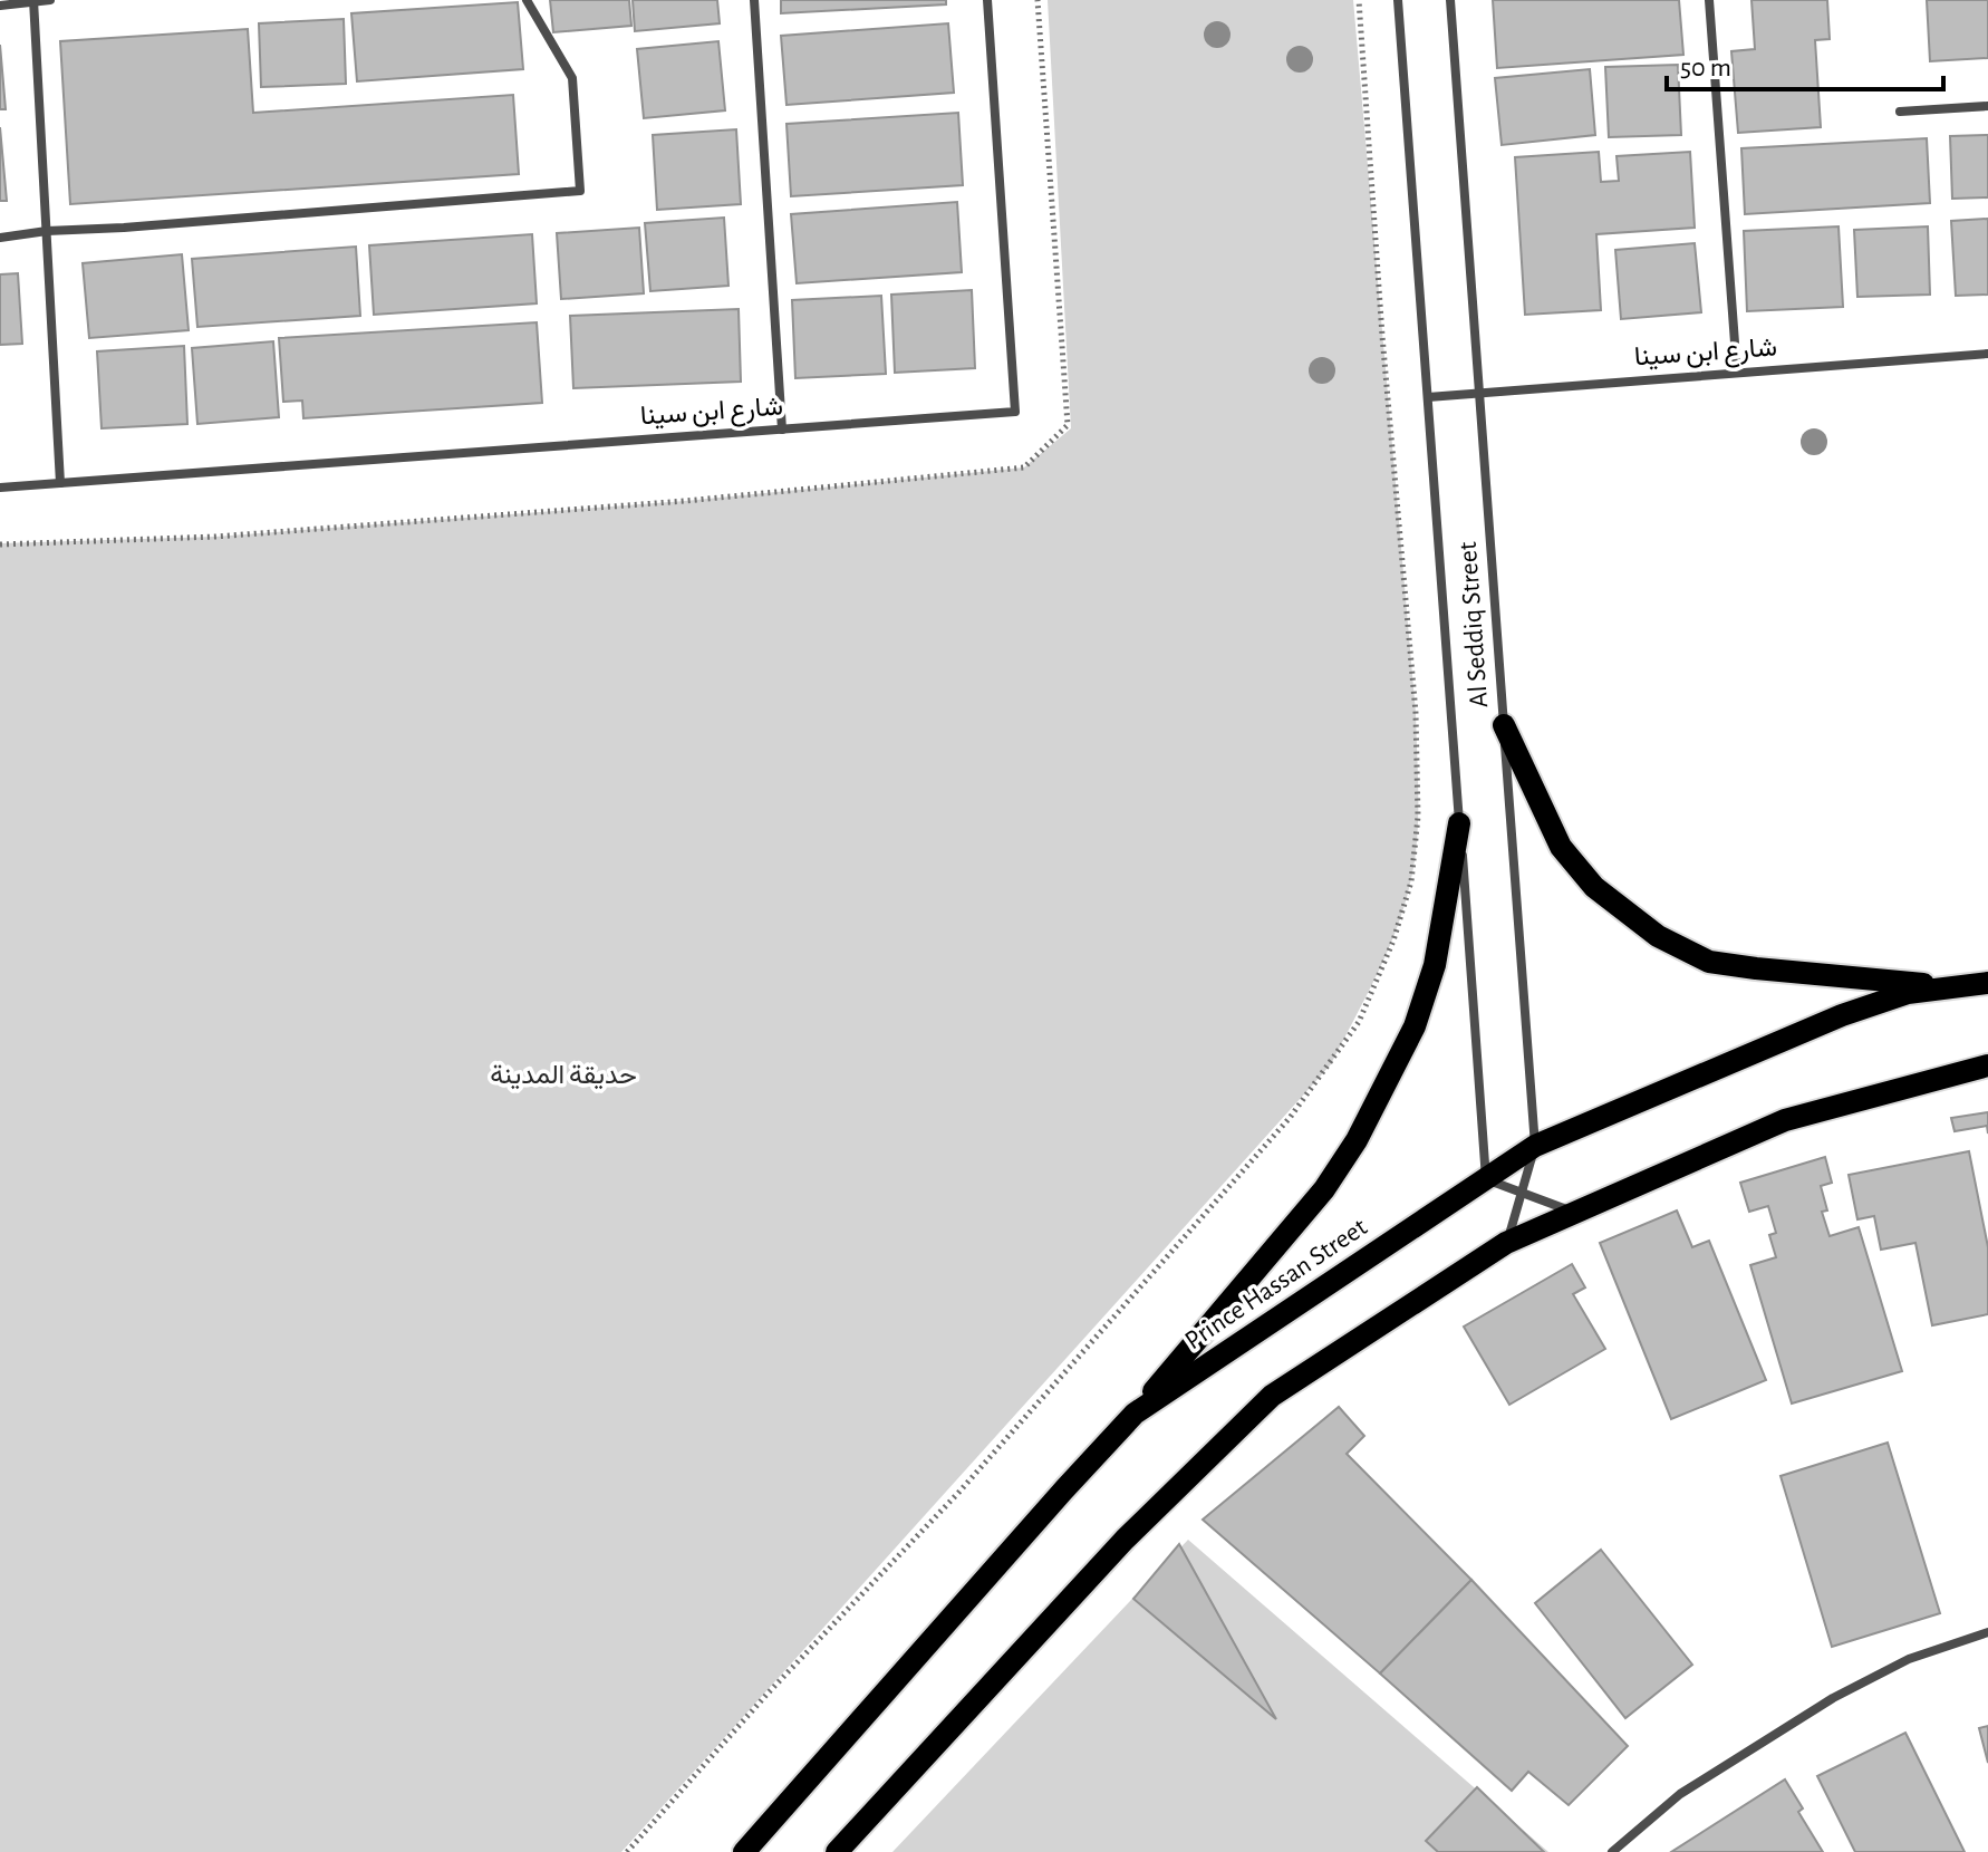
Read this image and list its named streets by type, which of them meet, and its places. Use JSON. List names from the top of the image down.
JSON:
{
  "streets": {
    "main road": ["Prince Hassan Street"],
    "street": ["شارع ابن سينا", "Al Seddiq Street"]
  },
  "crossings": [
    ["شارع ابن سينا", "Al Seddiq Street"],
    ["Al Seddiq Street", "Prince Hassan Street"]
  ],
  "parks": ["حديقة المدينة"],
  "scale_bar": "50 m"
}
